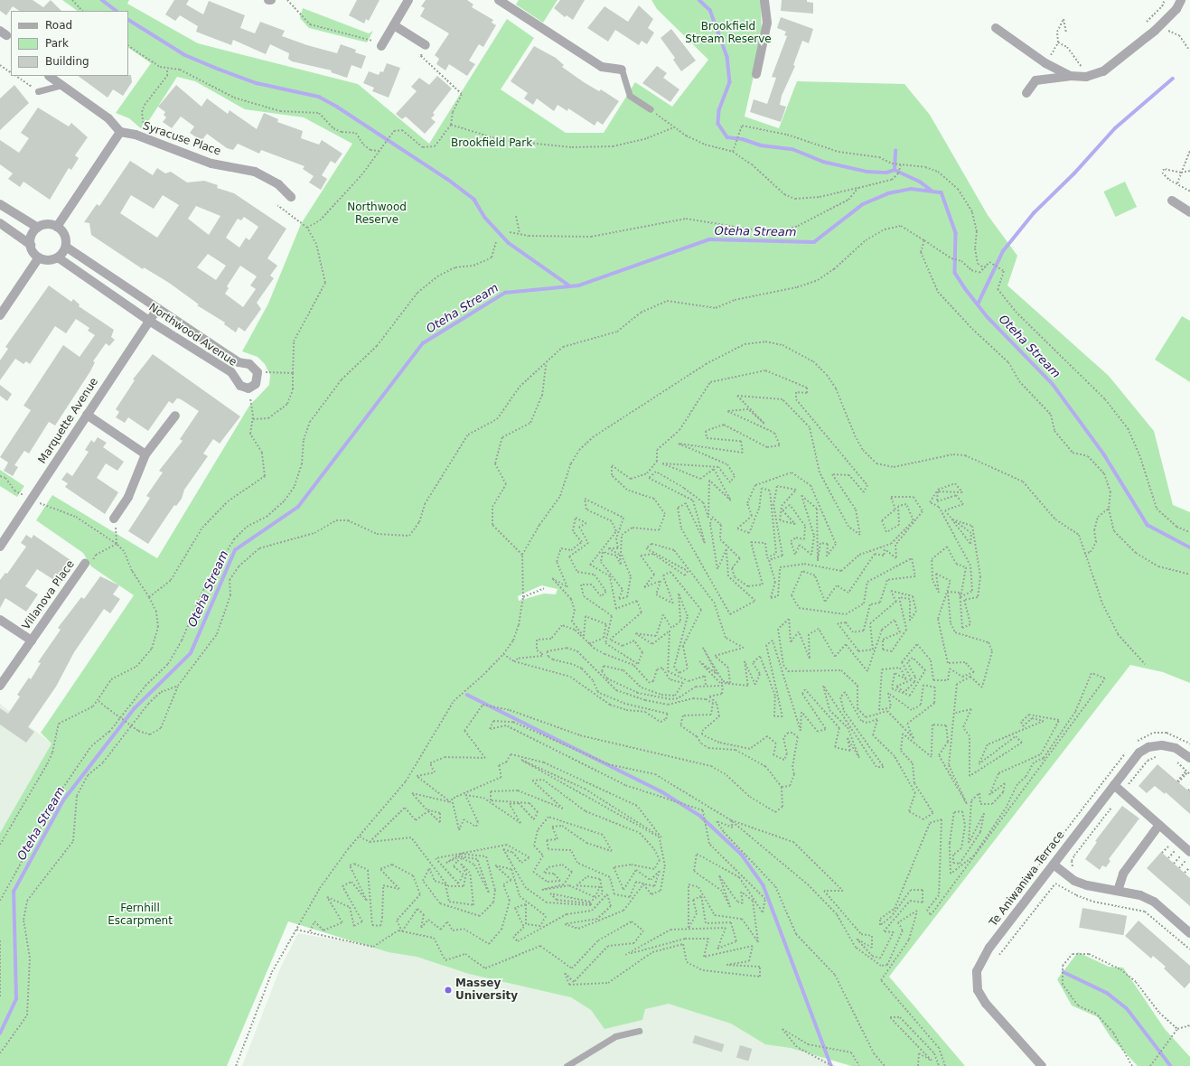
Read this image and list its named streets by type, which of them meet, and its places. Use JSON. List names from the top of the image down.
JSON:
{
  "streets": {
    "street": [
      "Syracuse Place",
      "Northwood Avenue",
      "Marquette Avenue",
      "Villanova Place",
      "Te Aniwaniwa Terrace"
    ]
  },
  "crossings": [
    ["Northwood Avenue", "Marquette Avenue"]
  ],
  "water": ["Oteha Stream"],
  "parks": [
    "Brookfield Stream Reserve",
    "Brookfield Park",
    "Northwood Reserve",
    "Fernhill Escarpment"
  ],
  "places": ["Massey University"],
  "legend": ["Road", "Park", "Building"]
}
